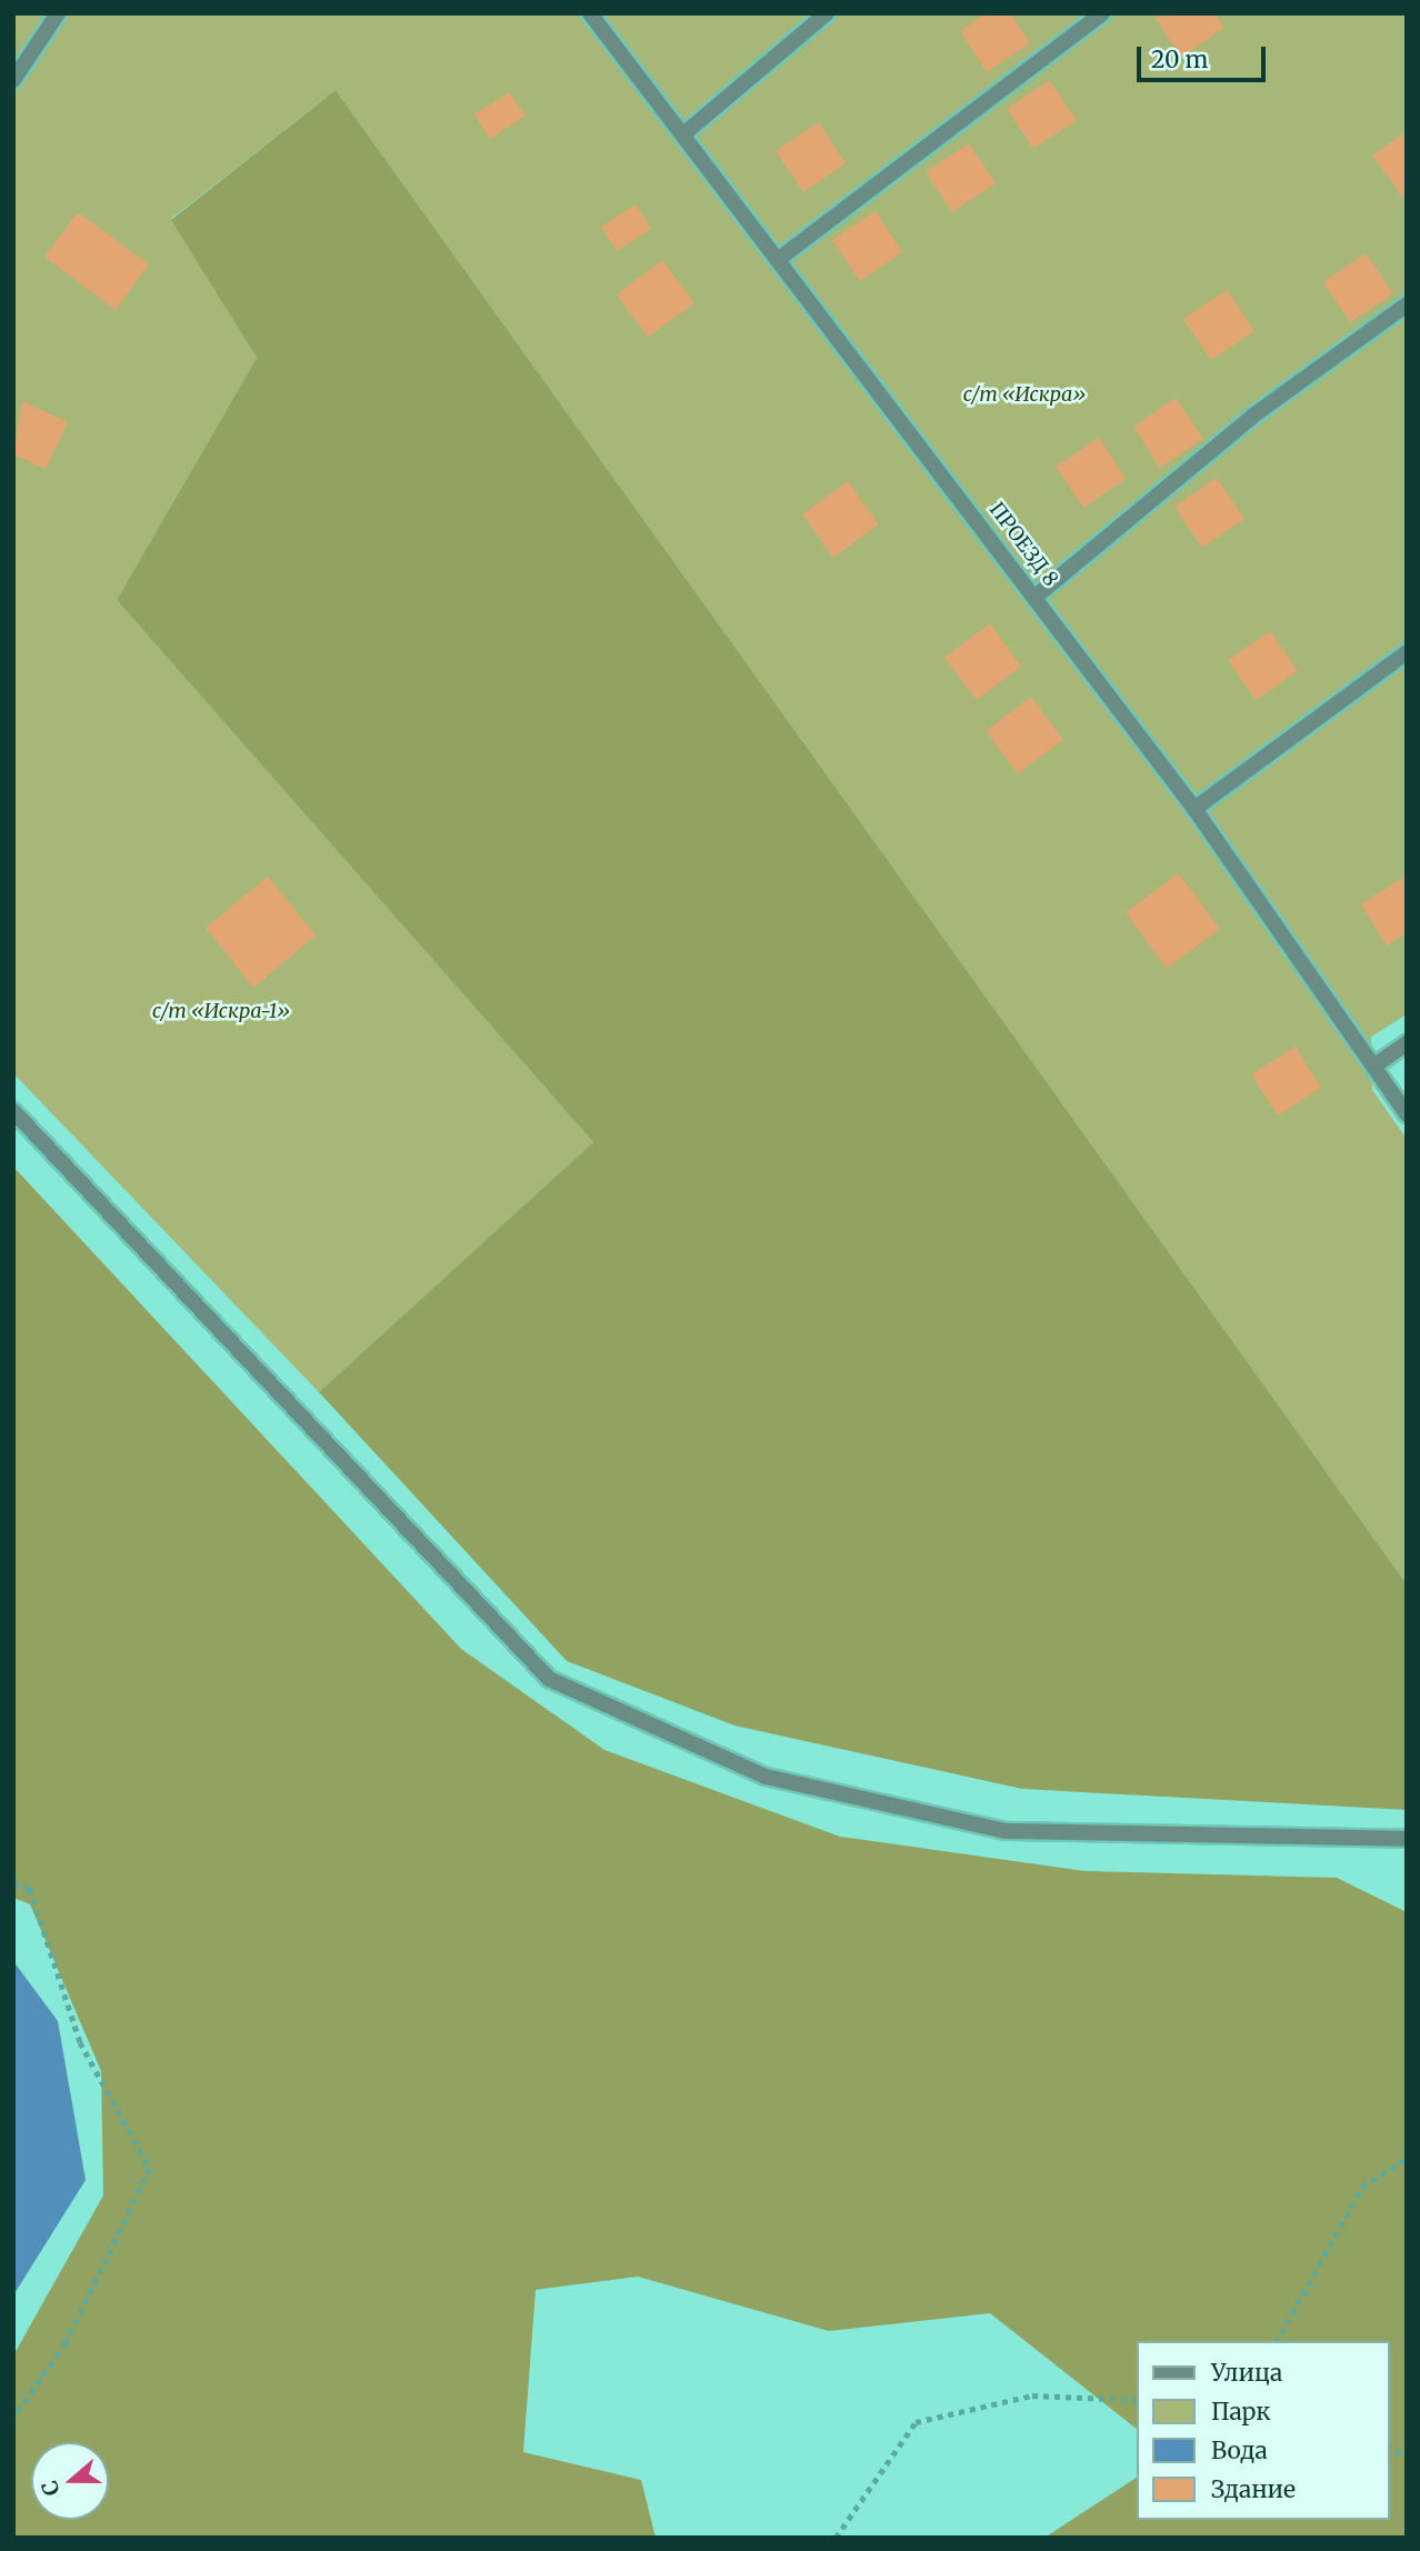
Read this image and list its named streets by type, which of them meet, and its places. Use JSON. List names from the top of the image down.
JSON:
{
  "streets": {
    "street": ["ПРОЕЗД 8"]
  },
  "parks": ["с/т «Искра»", "с/т «Искра-1»"],
  "legend": [
    "Улица",
    "Парк",
    "Вода",
    "Здание"
  ],
  "scale_bar": "20 m",
  "north": "left"
}
